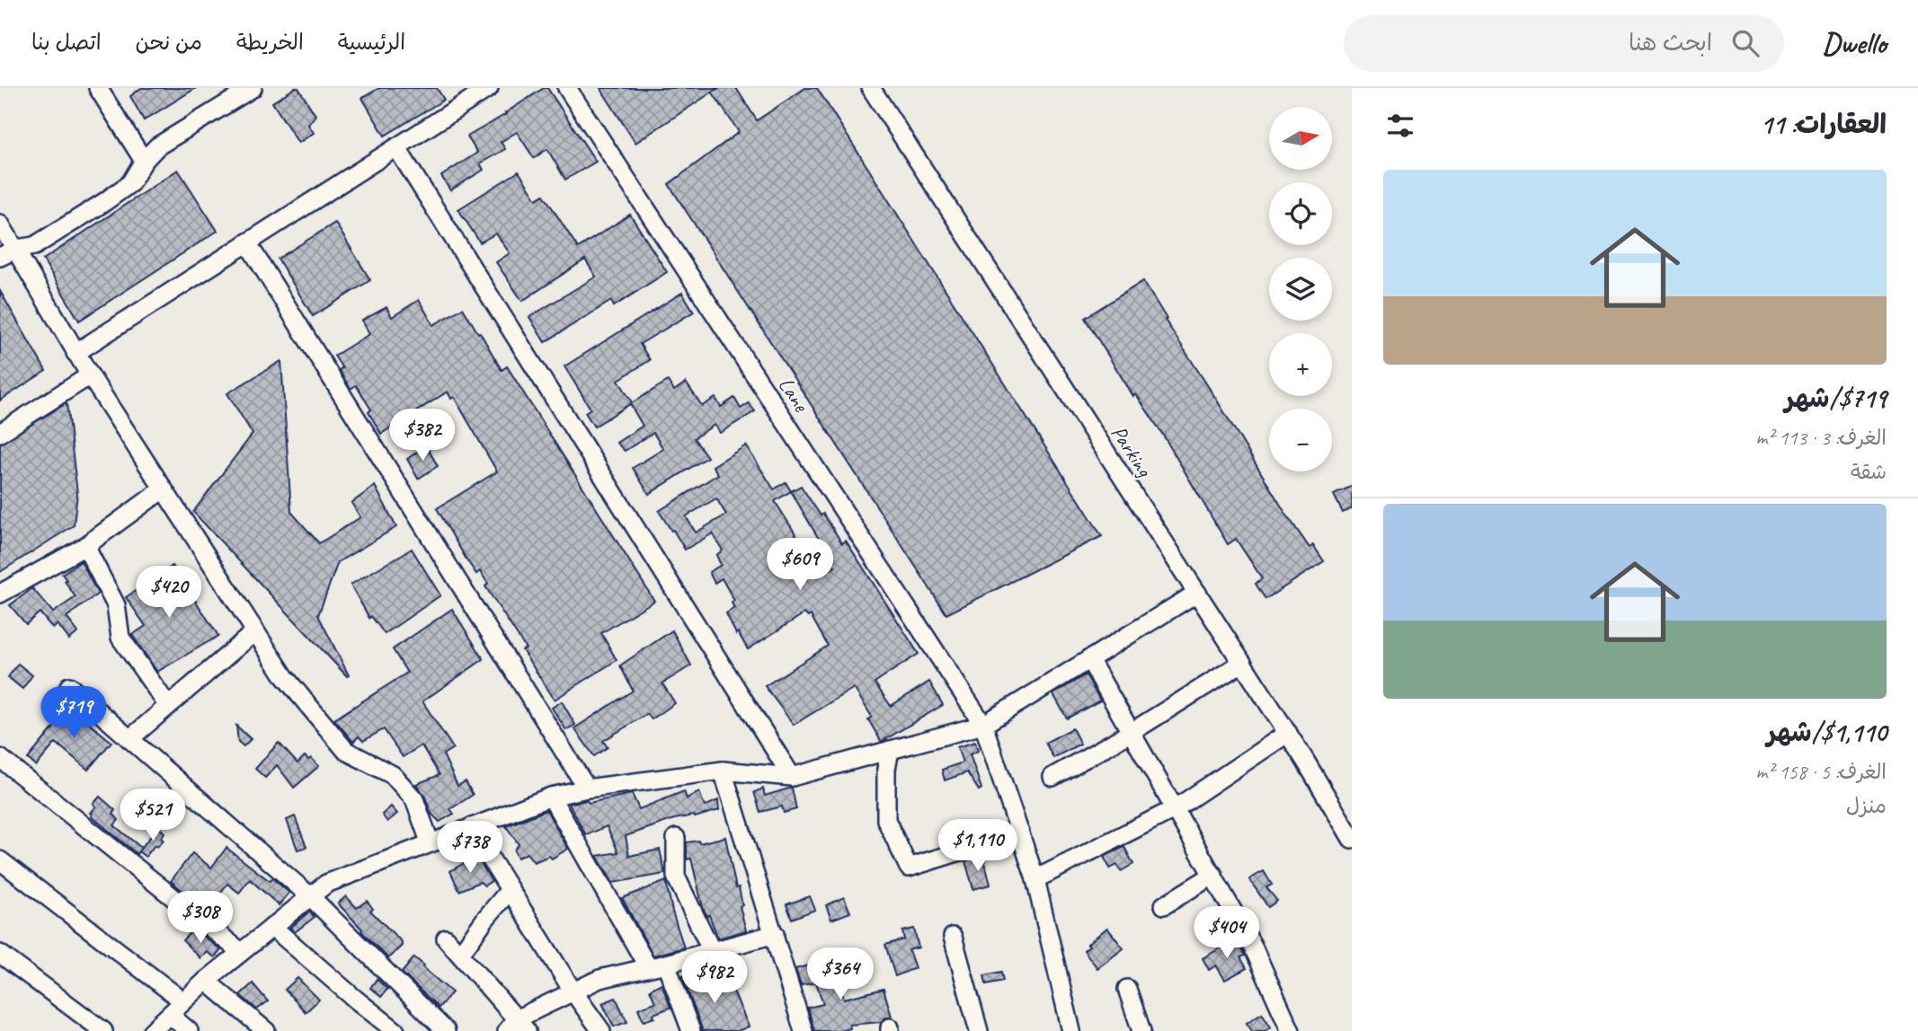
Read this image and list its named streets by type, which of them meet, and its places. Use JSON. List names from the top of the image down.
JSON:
{
  "streets": {
    "street": ["Lane", "Parking"]
  },
  "north": "right",
  "page": {
    "header": "Dwello",
    "search": "ابحث هنا",
    "nav": [
      "الرئيسية",
      "الخريطة",
      "من نحن",
      "اتصل بنا"
    ],
    "heading": "العقارات: 11",
    "map_buttons": ["+", "−"],
    "list": [
      {
        "name": "$719/شهر",
        "note": "الغرف: 3 · 113 m² · شقة"
      },
      {
        "name": "$1,110/شهر",
        "note": "الغرف: 5 · 158 m² · منزل"
      }
    ],
    "price": [
      "$382",
      "$609",
      "$420",
      "$719",
      "$521",
      "$1,110",
      "$738",
      "$308",
      "$404",
      "$364",
      "$982"
    ]
  }
}
